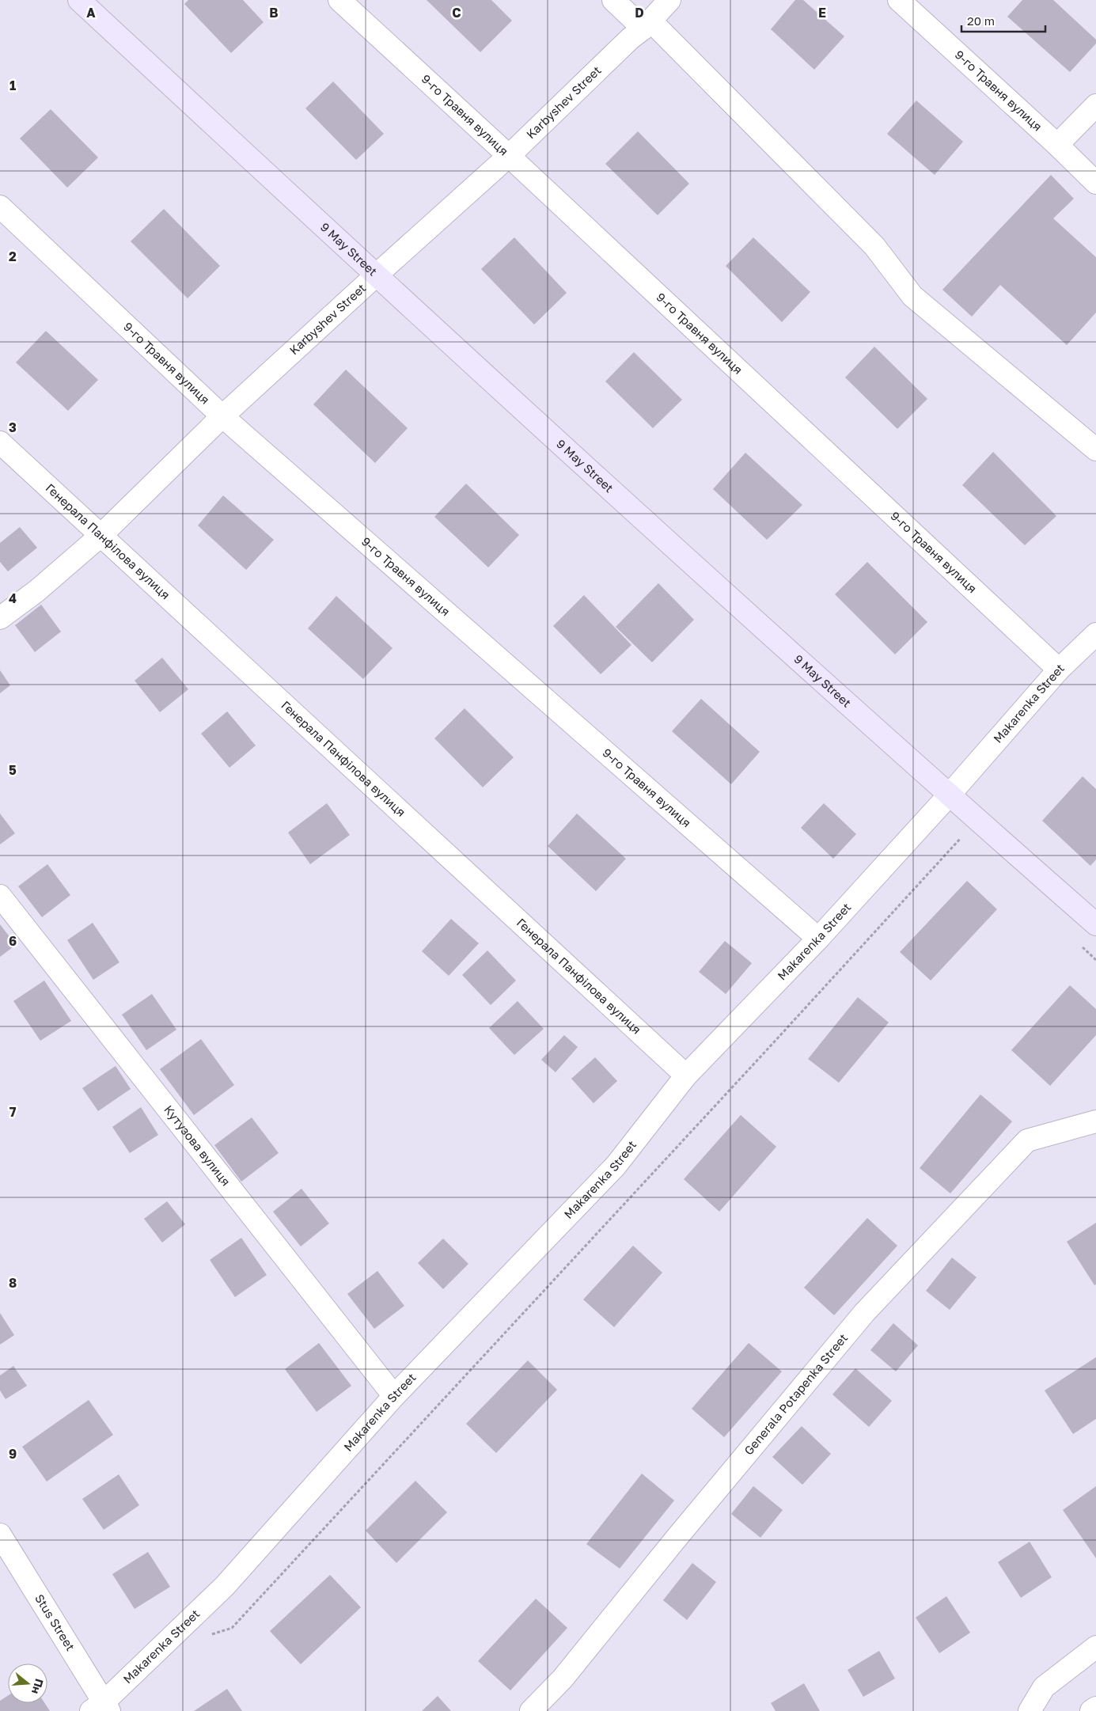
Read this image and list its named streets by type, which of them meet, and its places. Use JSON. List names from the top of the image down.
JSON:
{
  "streets": {
    "main road": ["9 May Street"],
    "street": [
      "9-го Травня вулиця",
      "Karbyshev Street",
      "Генерала Панфілова вулиця",
      "Makarenka Street",
      "Кутузова вулиця",
      "Generala Potapenka Street",
      "Stus Street"
    ]
  },
  "crossings": [
    ["9-го Травня вулиця", "Karbyshev Street"],
    ["9-го Травня вулиця", "Makarenka Street"],
    ["Karbyshev Street", "9 May Street"],
    ["Karbyshev Street", "Генерала Панфілова вулиця"],
    ["9 May Street", "Makarenka Street"],
    ["Генерала Панфілова вулиця", "Makarenka Street"],
    ["Makarenka Street", "Кутузова вулиця"],
    ["Makarenka Street", "Stus Street"]
  ],
  "scale_bar": "20 m",
  "north": "right",
  "grid": {
    "columns": [
      "A",
      "B",
      "C",
      "D",
      "E"
    ],
    "rows": [
      "1",
      "2",
      "3",
      "4",
      "5",
      "6",
      "7",
      "8",
      "9"
    ]
  }
}
